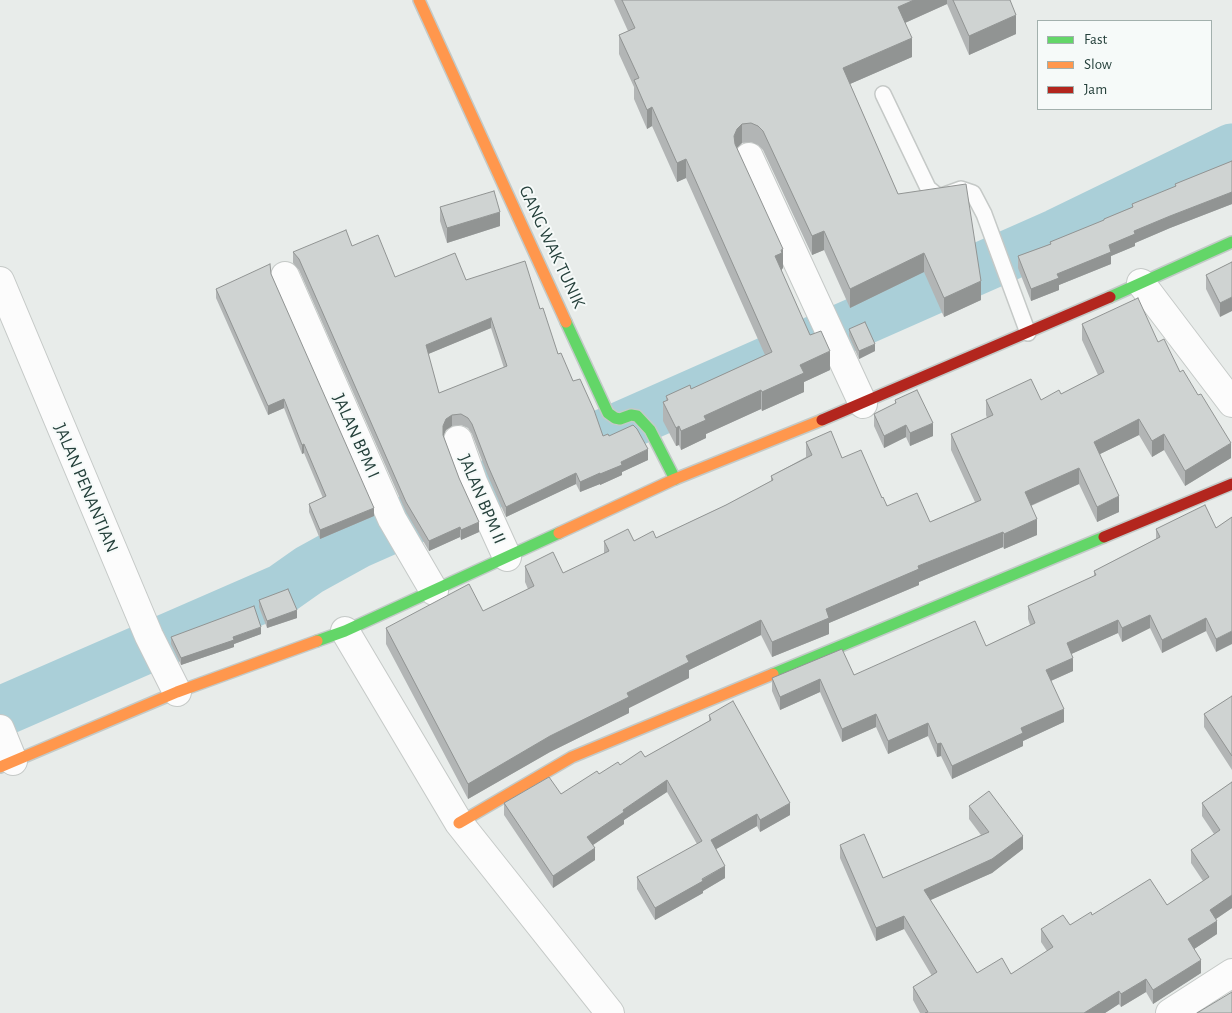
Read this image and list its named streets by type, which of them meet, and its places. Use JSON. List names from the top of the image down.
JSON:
{
  "streets": {
    "street": [
      "GANG WAK TUNIK",
      "JALAN BPM I",
      "JALAN PENANTIAN",
      "JALAN BPM II"
    ]
  },
  "legend": ["Fast", "Slow", "Jam"]
}
